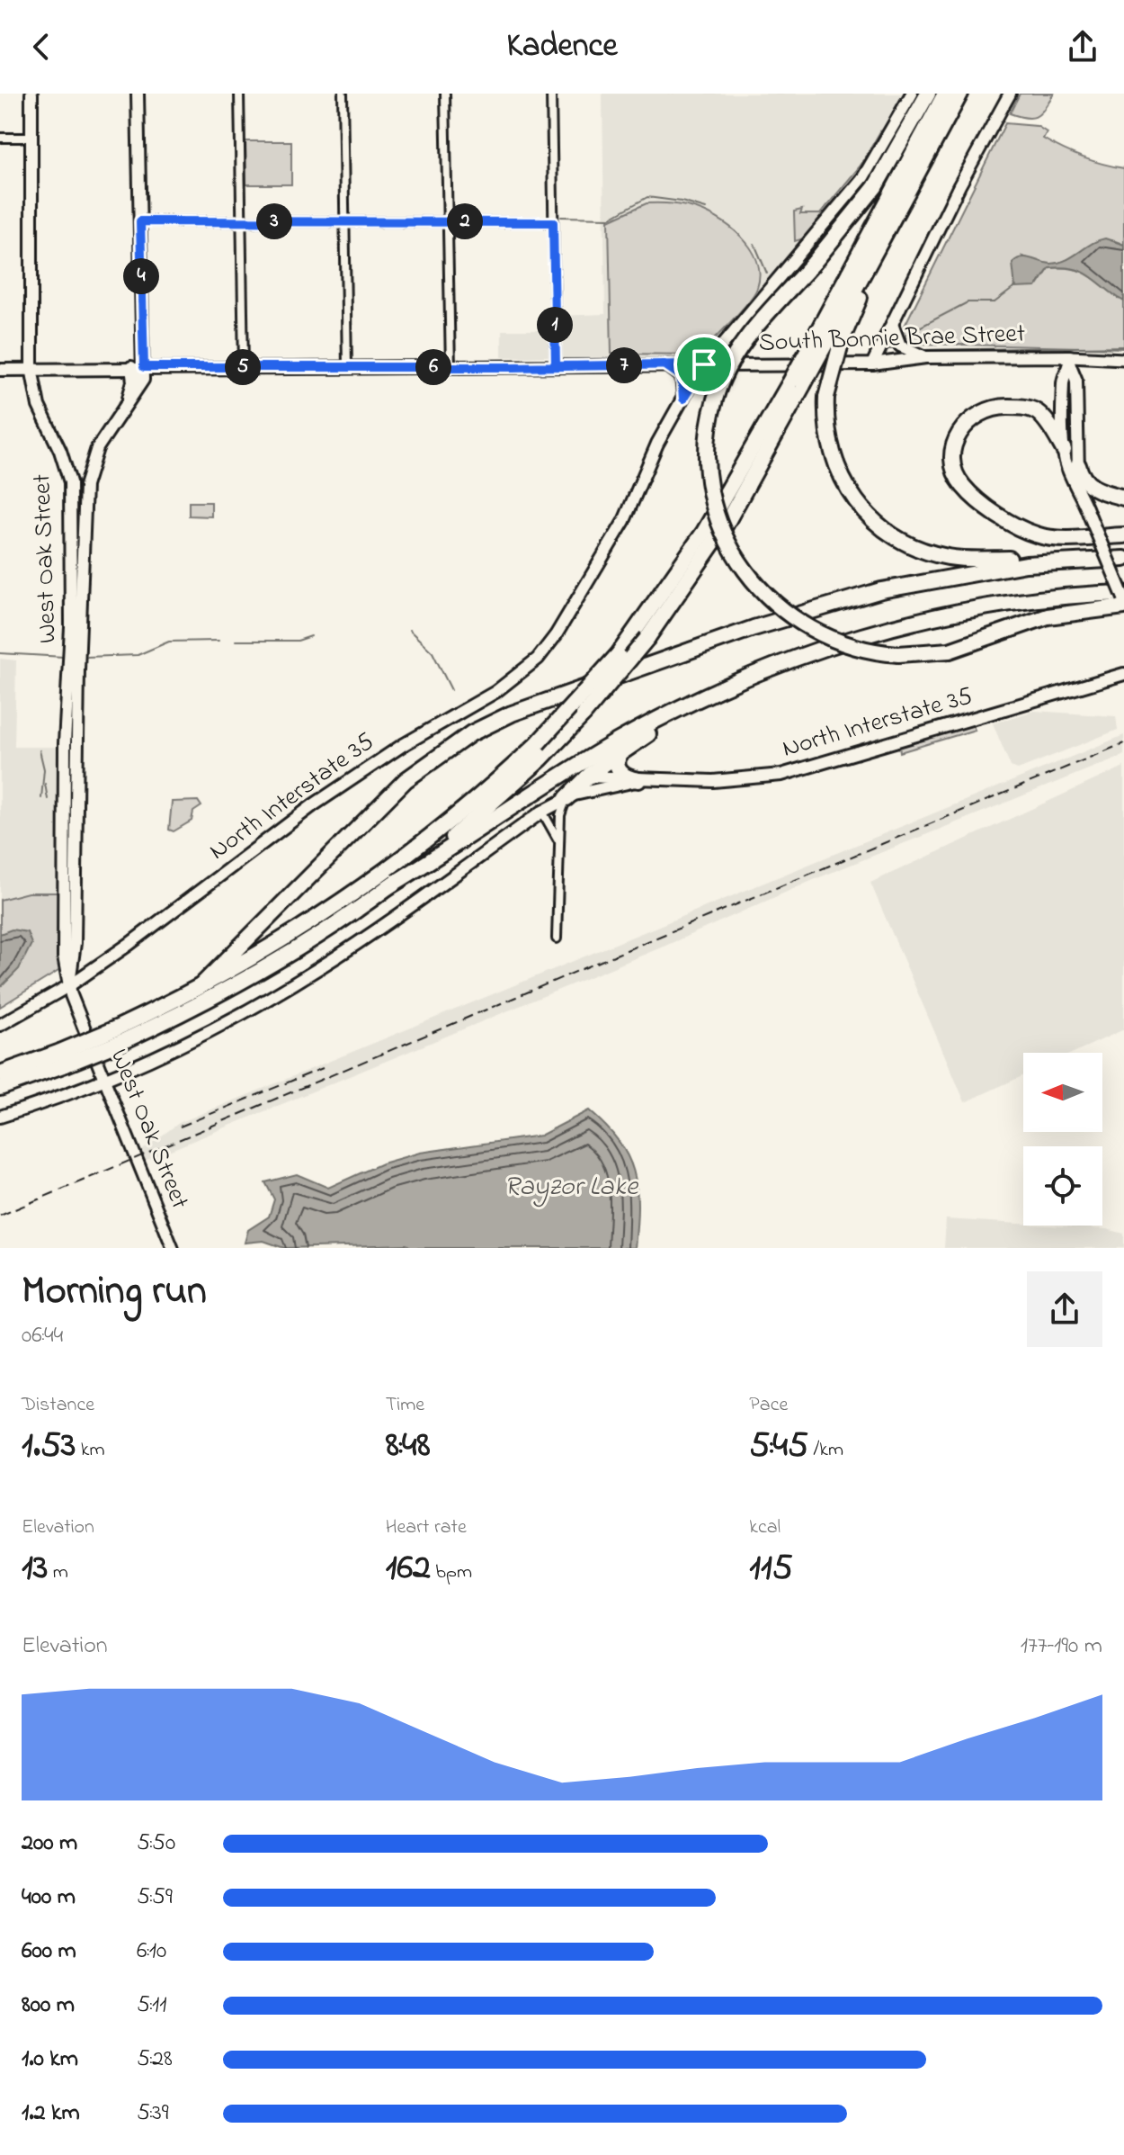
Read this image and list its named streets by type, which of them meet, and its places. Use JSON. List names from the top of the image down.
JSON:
{
  "streets": {
    "main road": ["South Bonnie Brae Street", "West Oak Street", "North Interstate 35"]
  },
  "crossings": [
    ["South Bonnie Brae Street", "West Oak Street"],
    ["South Bonnie Brae Street", "North Interstate 35"],
    ["West Oak Street", "North Interstate 35"]
  ],
  "water": ["Rayzor Lake"],
  "north": "left",
  "page": {
    "header": "Kadence",
    "pins": [
      "2",
      "3",
      "4",
      "1",
      "7",
      "5",
      "6"
    ],
    "heading": ["Morning run", "06:44"],
    "stats": [
      ["Distance", "1.53 km"],
      ["Time", "8:48"],
      ["Pace", "5:45 /km"],
      ["Elevation", "13 m"],
      ["Heart rate", "162 bpm"],
      ["kcal", "115"]
    ],
    "chart": ["Elevation", "177–190 m"],
    "list": [
      {
        "name": "200 m",
        "note": "5:50"
      },
      {
        "name": "400 m",
        "note": "5:59"
      },
      {
        "name": "600 m",
        "note": "6:10"
      },
      {
        "name": "800 m",
        "note": "5:11"
      },
      {
        "name": "1.0 km",
        "note": "5:28"
      },
      {
        "name": "1.2 km",
        "note": "5:39"
      }
    ]
  }
}
